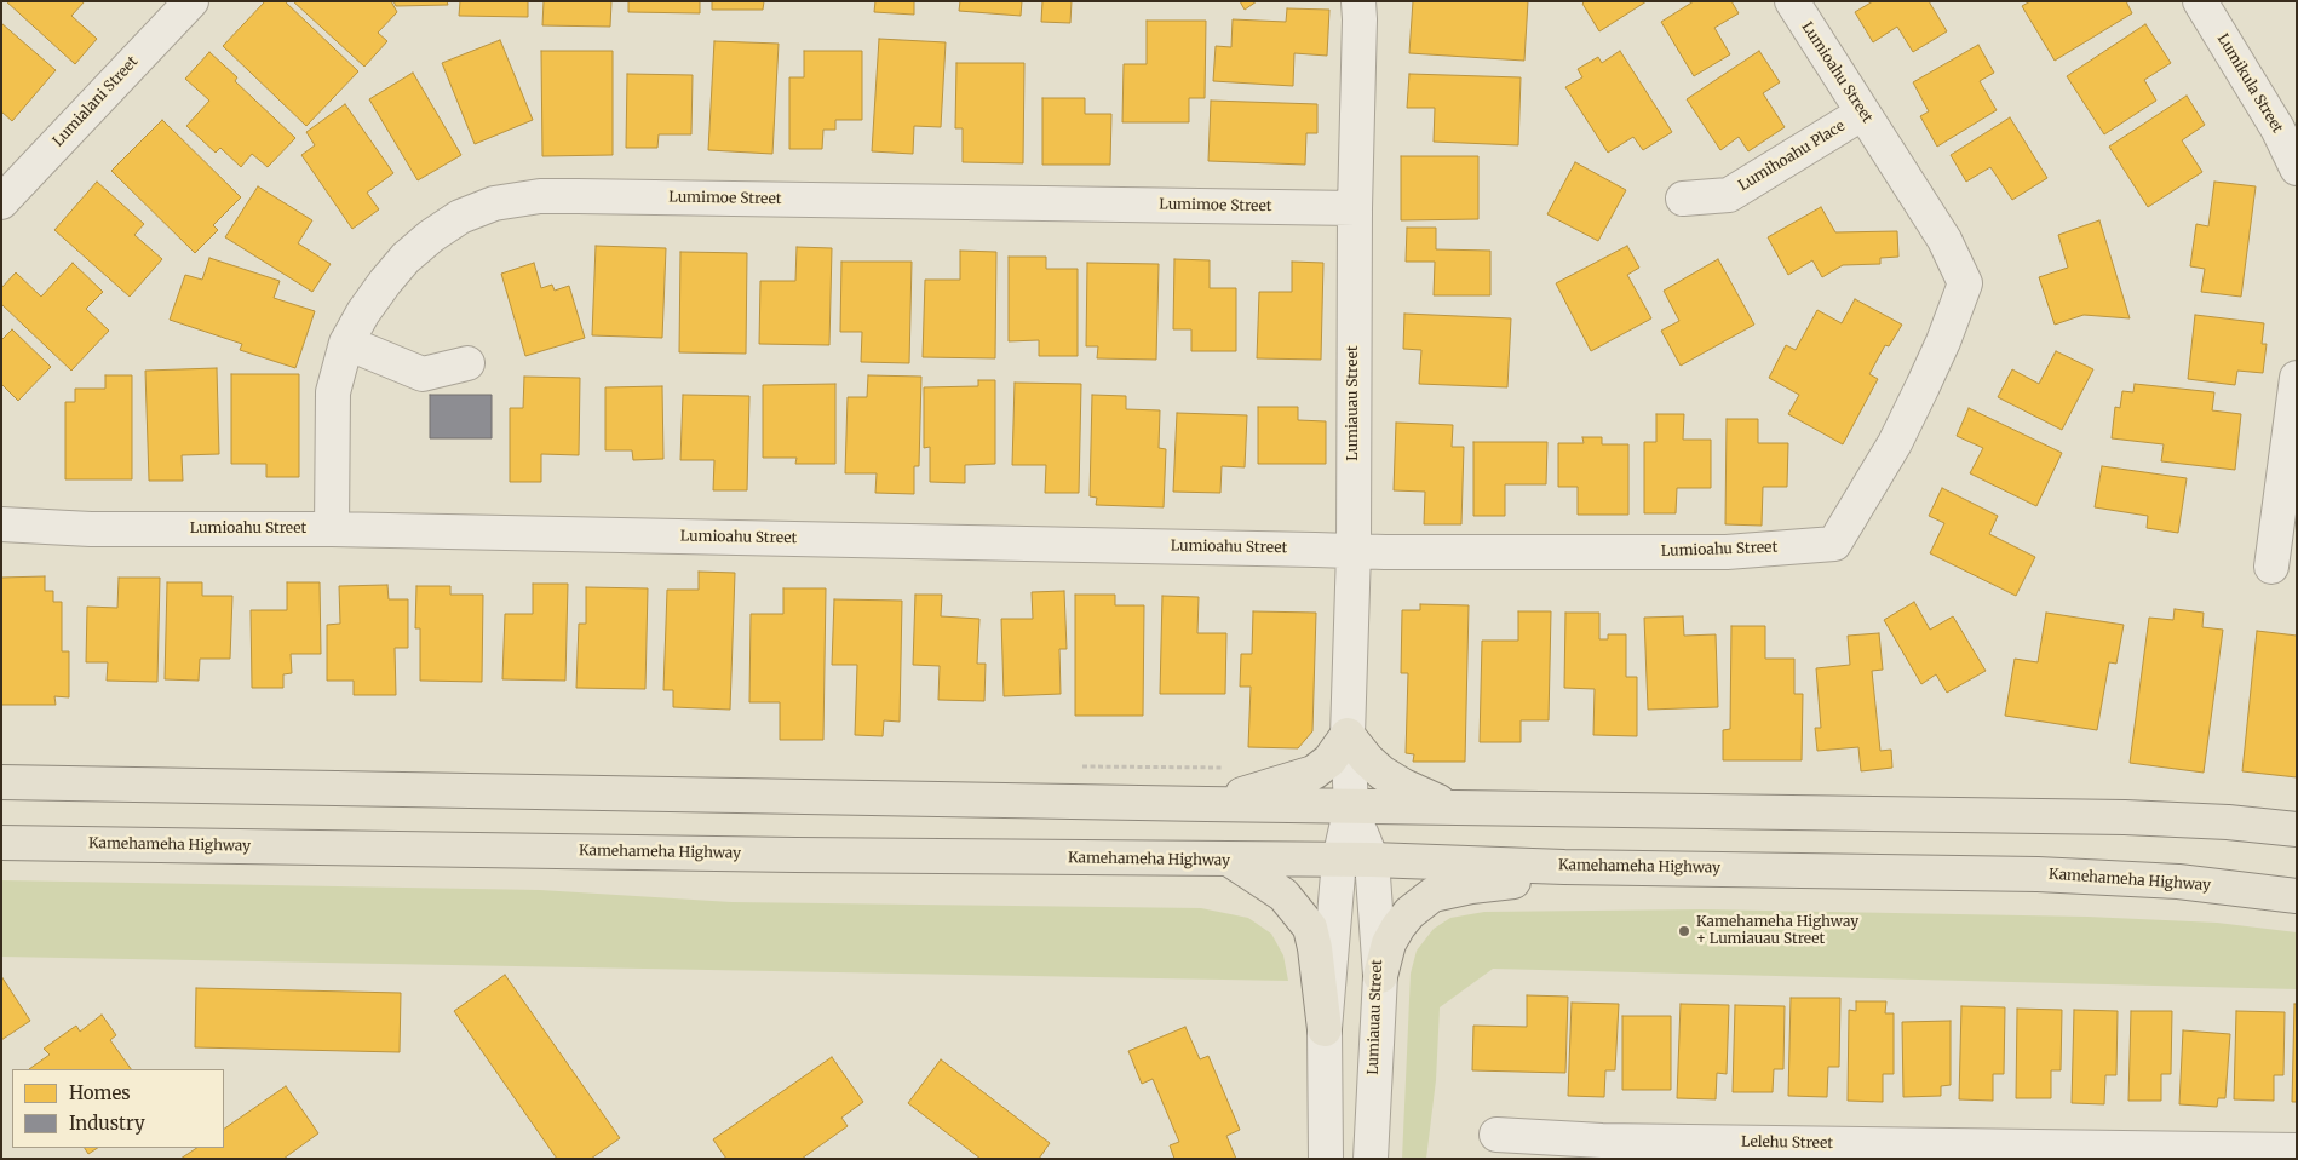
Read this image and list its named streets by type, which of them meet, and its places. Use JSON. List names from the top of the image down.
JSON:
{
  "streets": {
    "main road": ["Kamehameha Highway"],
    "street": [
      "Lumioahu Street",
      "Lumikula Street",
      "Lumialani Street",
      "Lumihoahu Place",
      "Lumimoe Street",
      "Lumiauau Street",
      "Lelehu Street"
    ]
  },
  "crossings": [
    ["Lumioahu Street", "Lumihoahu Place"],
    ["Lumioahu Street", "Lumimoe Street"],
    ["Lumioahu Street", "Lumiauau Street"],
    ["Lumimoe Street", "Lumiauau Street"],
    ["Lumiauau Street", "Kamehameha Highway"]
  ],
  "places": ["Kamehameha Highway + Lumiauau Street"],
  "legend": ["Homes", "Industry"]
}
